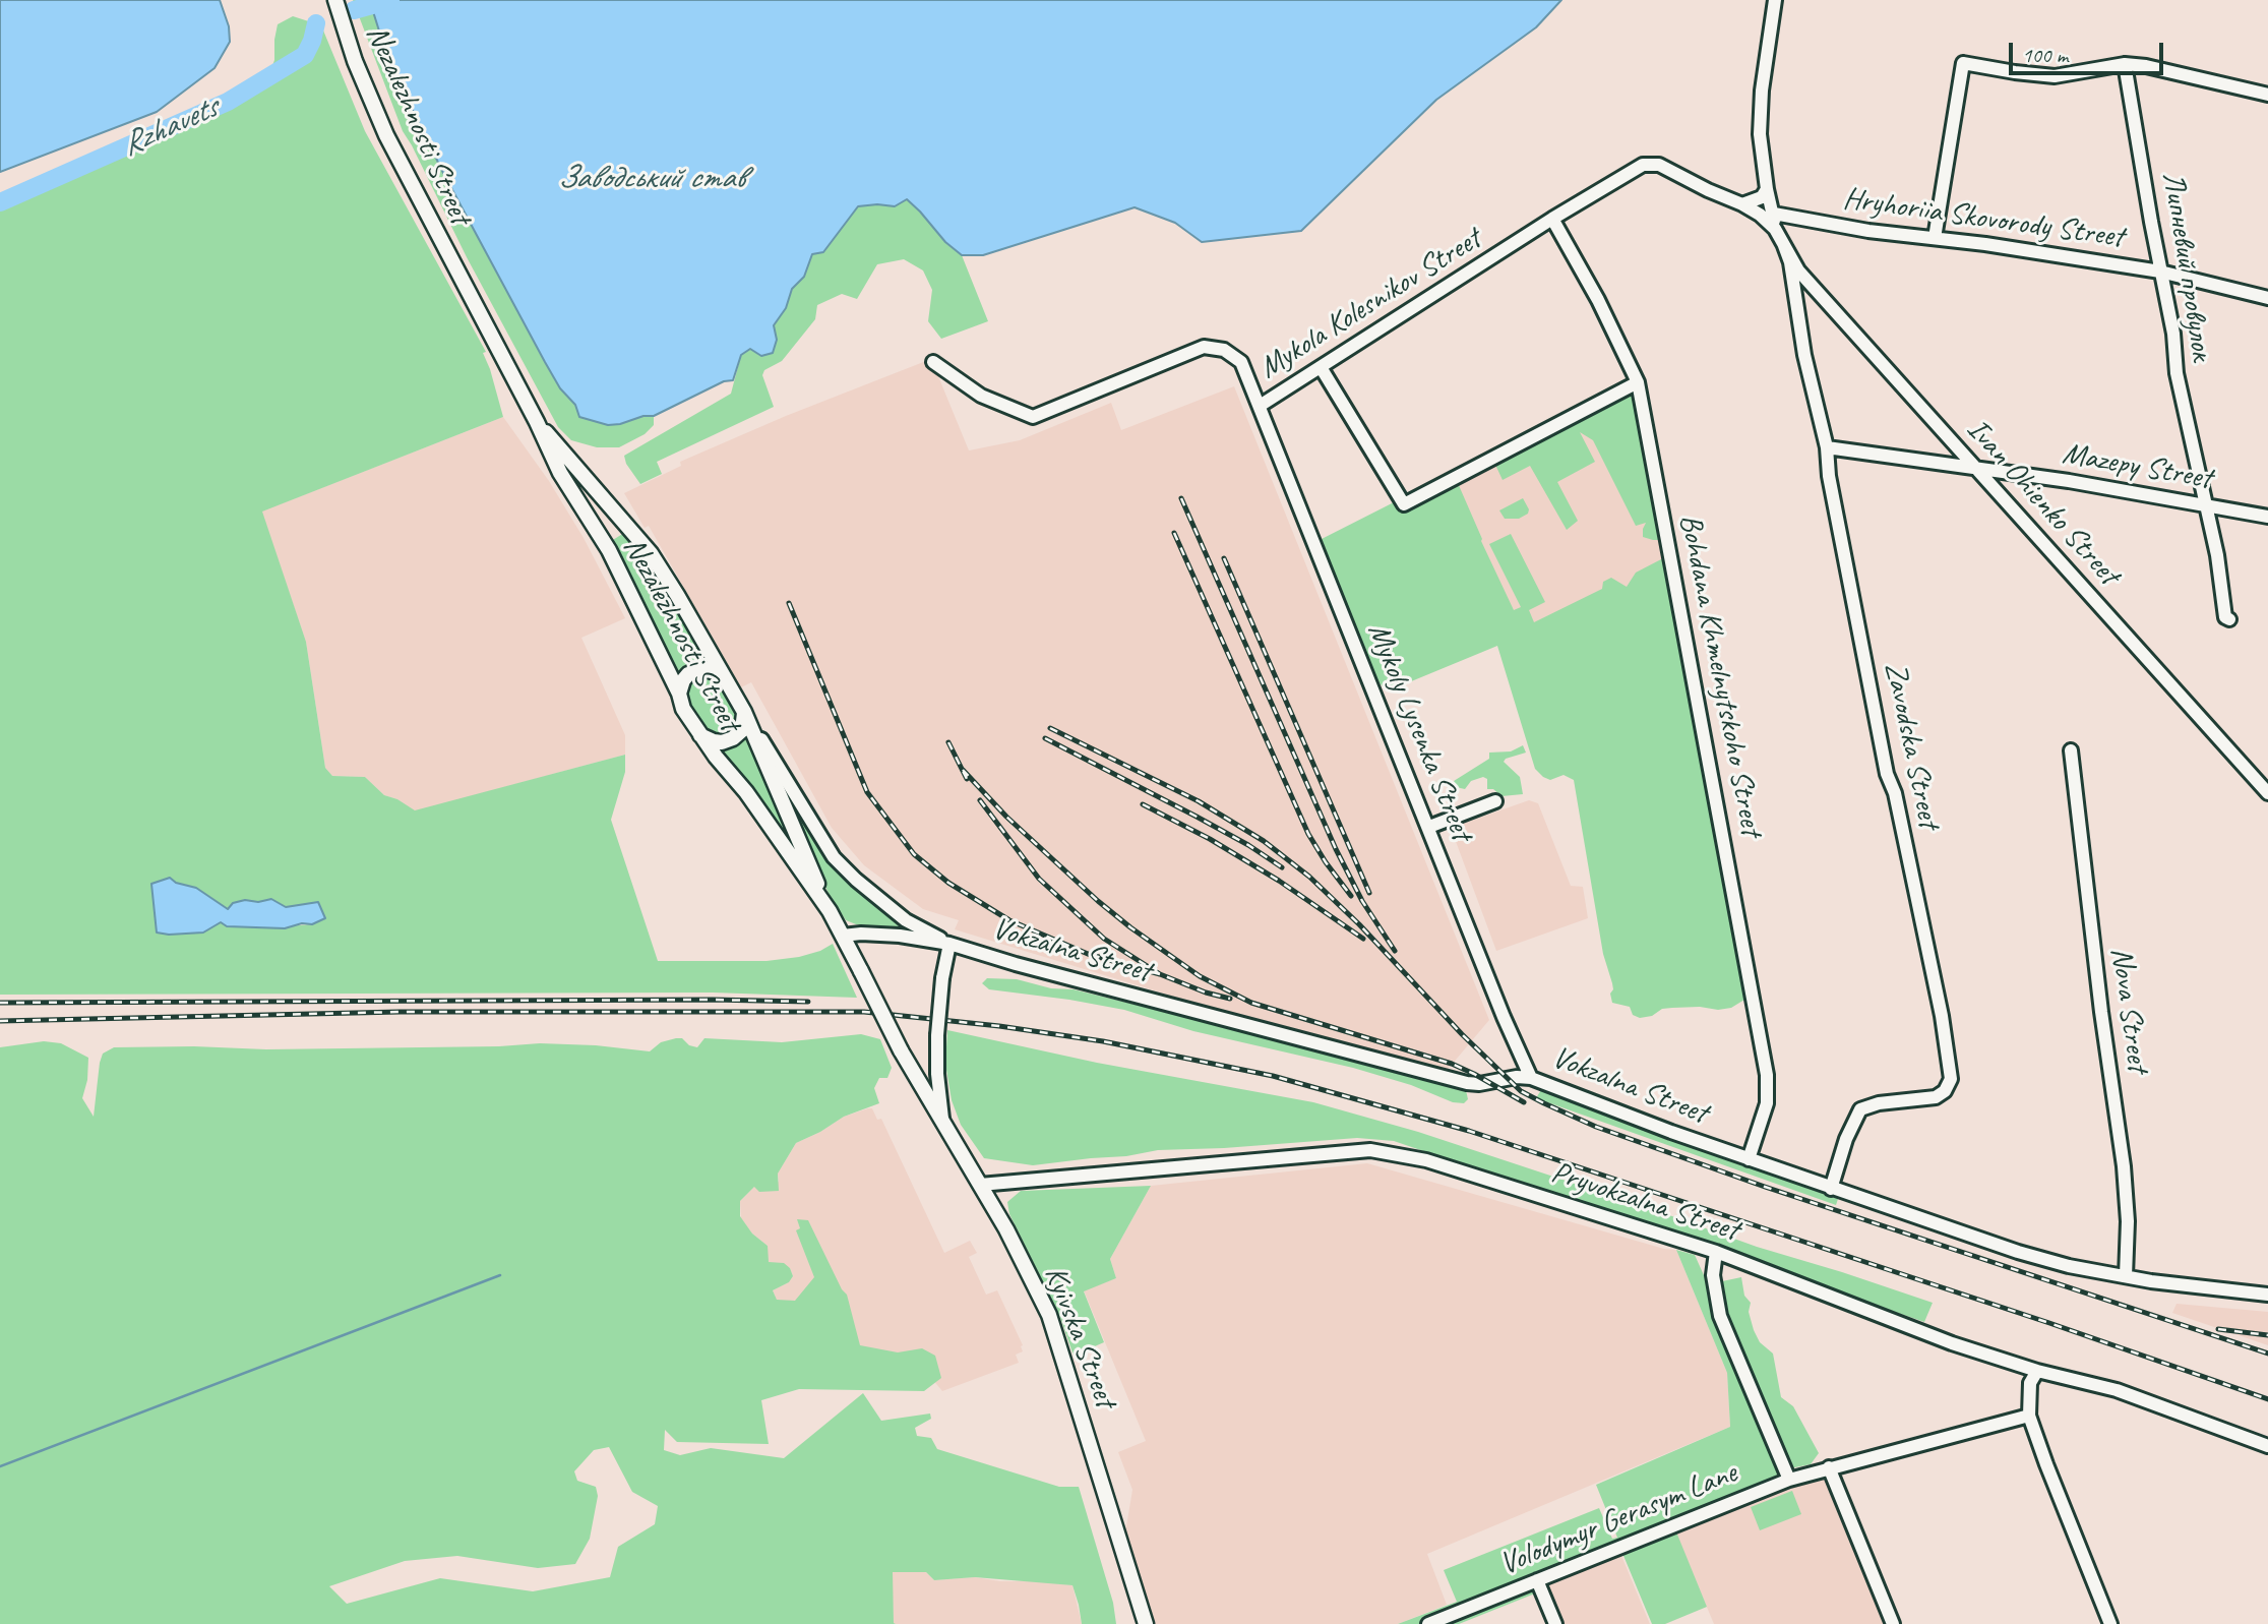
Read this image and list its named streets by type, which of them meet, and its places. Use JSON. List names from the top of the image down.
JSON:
{
  "streets": {
    "main road": ["Nezalezhnosti Street", "Kyivska Street"],
    "street": [
      "Hryhoriia Skovorody Street",
      "Липневий провулок",
      "Mykola Kolesnikov Street",
      "Mazepy Street",
      "Ivan Ohienko Street",
      "Bohdana Khmelnytskoho Street",
      "Mykoly Lysenka Street",
      "Zavodska Street",
      "Vokzalna Street",
      "Nova Street",
      "Pryvokzalna Street",
      "Volodymyr Gerasym Lane"
    ]
  },
  "crossings": [
    ["Nezalezhnosti Street", "Vokzalna Street"],
    ["Nezalezhnosti Street", "Kyivska Street"],
    ["Hryhoriia Skovorody Street", "Липневий провулок"],
    ["Липневий провулок", "Mazepy Street"],
    ["Mykola Kolesnikov Street", "Bohdana Khmelnytskoho Street"],
    ["Mykola Kolesnikov Street", "Mykoly Lysenka Street"],
    ["Mazepy Street", "Ivan Ohienko Street"],
    ["Mazepy Street", "Zavodska Street"],
    ["Ivan Ohienko Street", "Zavodska Street"],
    ["Bohdana Khmelnytskoho Street", "Vokzalna Street"],
    ["Mykoly Lysenka Street", "Vokzalna Street"],
    ["Zavodska Street", "Vokzalna Street"],
    ["Vokzalna Street", "Nova Street"],
    ["Pryvokzalna Street", "Kyivska Street"]
  ],
  "water": ["Rzhavets", "Заводський став"],
  "scale_bar": "100 m"
}
